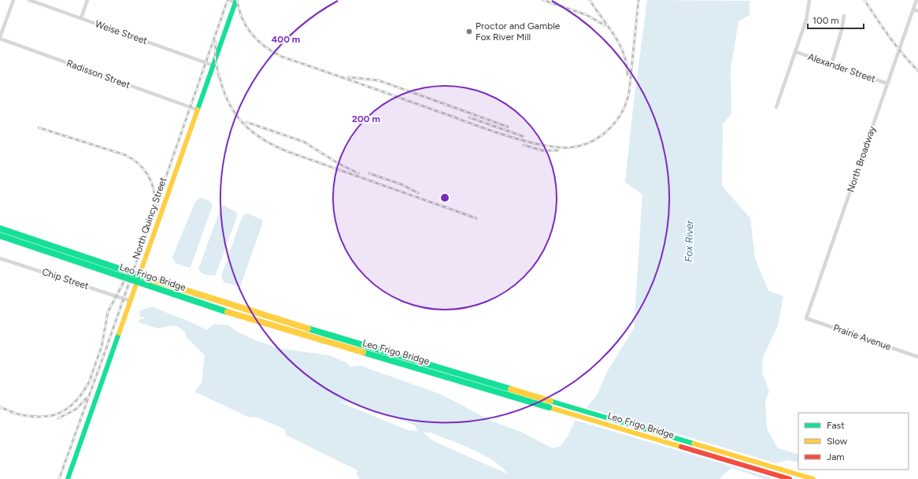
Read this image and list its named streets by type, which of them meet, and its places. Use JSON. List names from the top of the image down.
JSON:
{
  "streets": {
    "main road": ["North Quincy Street", "Leo Frigo Bridge"],
    "street": [
      "Weise Street",
      "Alexander Street",
      "Radisson Street",
      "North Broadway",
      "Chip Street",
      "Prairie Avenue"
    ]
  },
  "crossings": [
    ["Weise Street", "North Quincy Street"],
    ["Alexander Street", "North Broadway"],
    ["Radisson Street", "North Quincy Street"],
    ["North Broadway", "Prairie Avenue"],
    ["North Quincy Street", "Chip Street"]
  ],
  "water": ["Fox River"],
  "places": ["Proctor and Gamble Fox River Mill"],
  "legend": ["Fast", "Slow", "Jam"],
  "scale_bar": "100 m",
  "rings": ["400 m", "200 m"]
}
